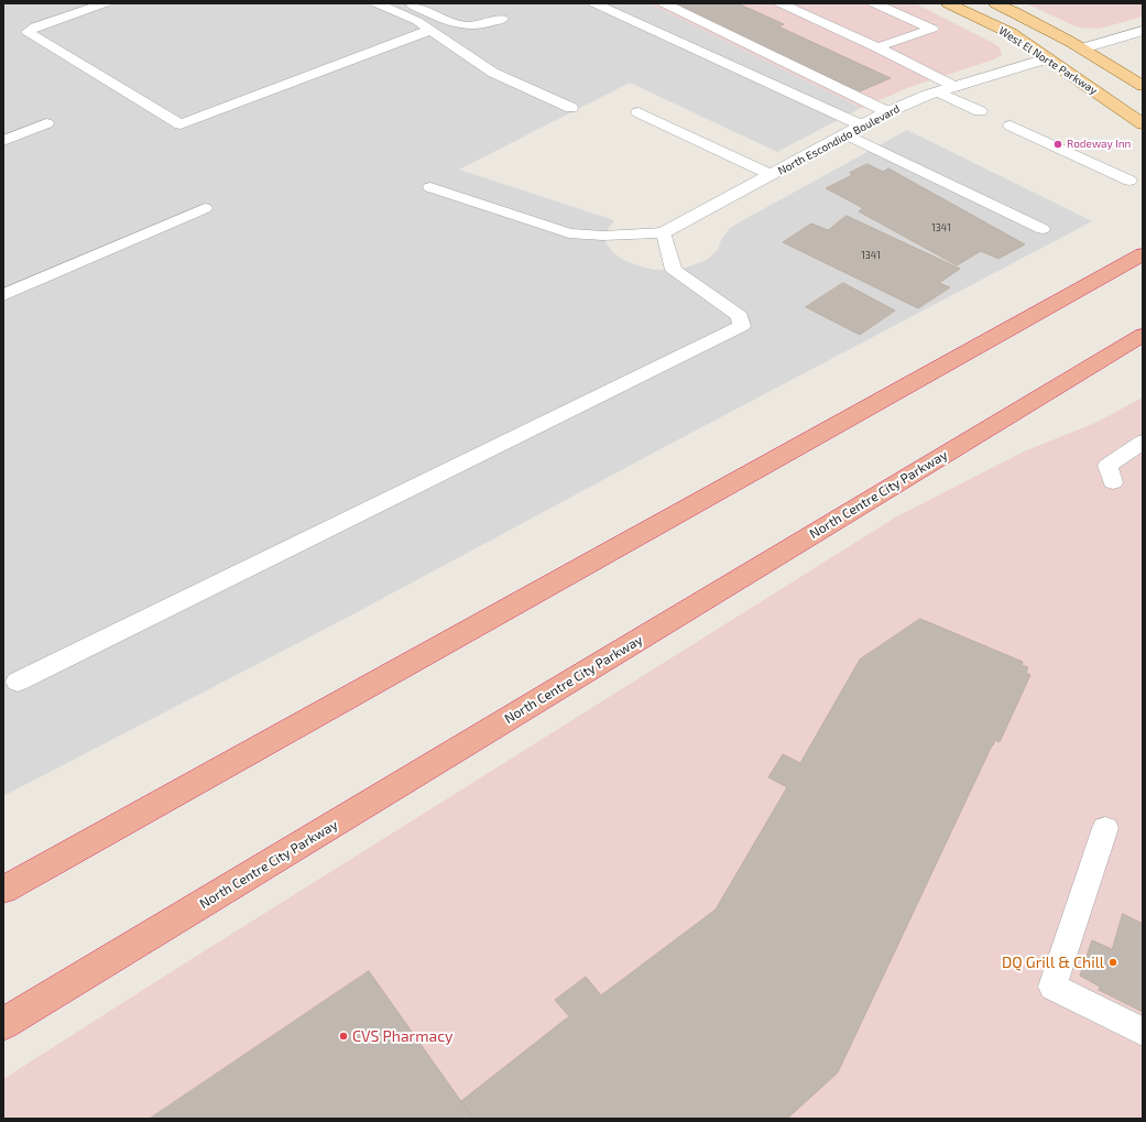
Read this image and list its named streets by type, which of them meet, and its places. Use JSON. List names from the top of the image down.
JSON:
{
  "streets": {
    "highway": ["North Centre City Parkway"],
    "main road": ["West El Norte Parkway"],
    "street": ["North Escondido Boulevard"]
  },
  "crossings": [
    ["West El Norte Parkway", "North Escondido Boulevard"]
  ],
  "places": ["Rodeway Inn", "DQ Grill & Chill", "CVS Pharmacy"],
  "house_numbers": ["1341", "1341"]
}
